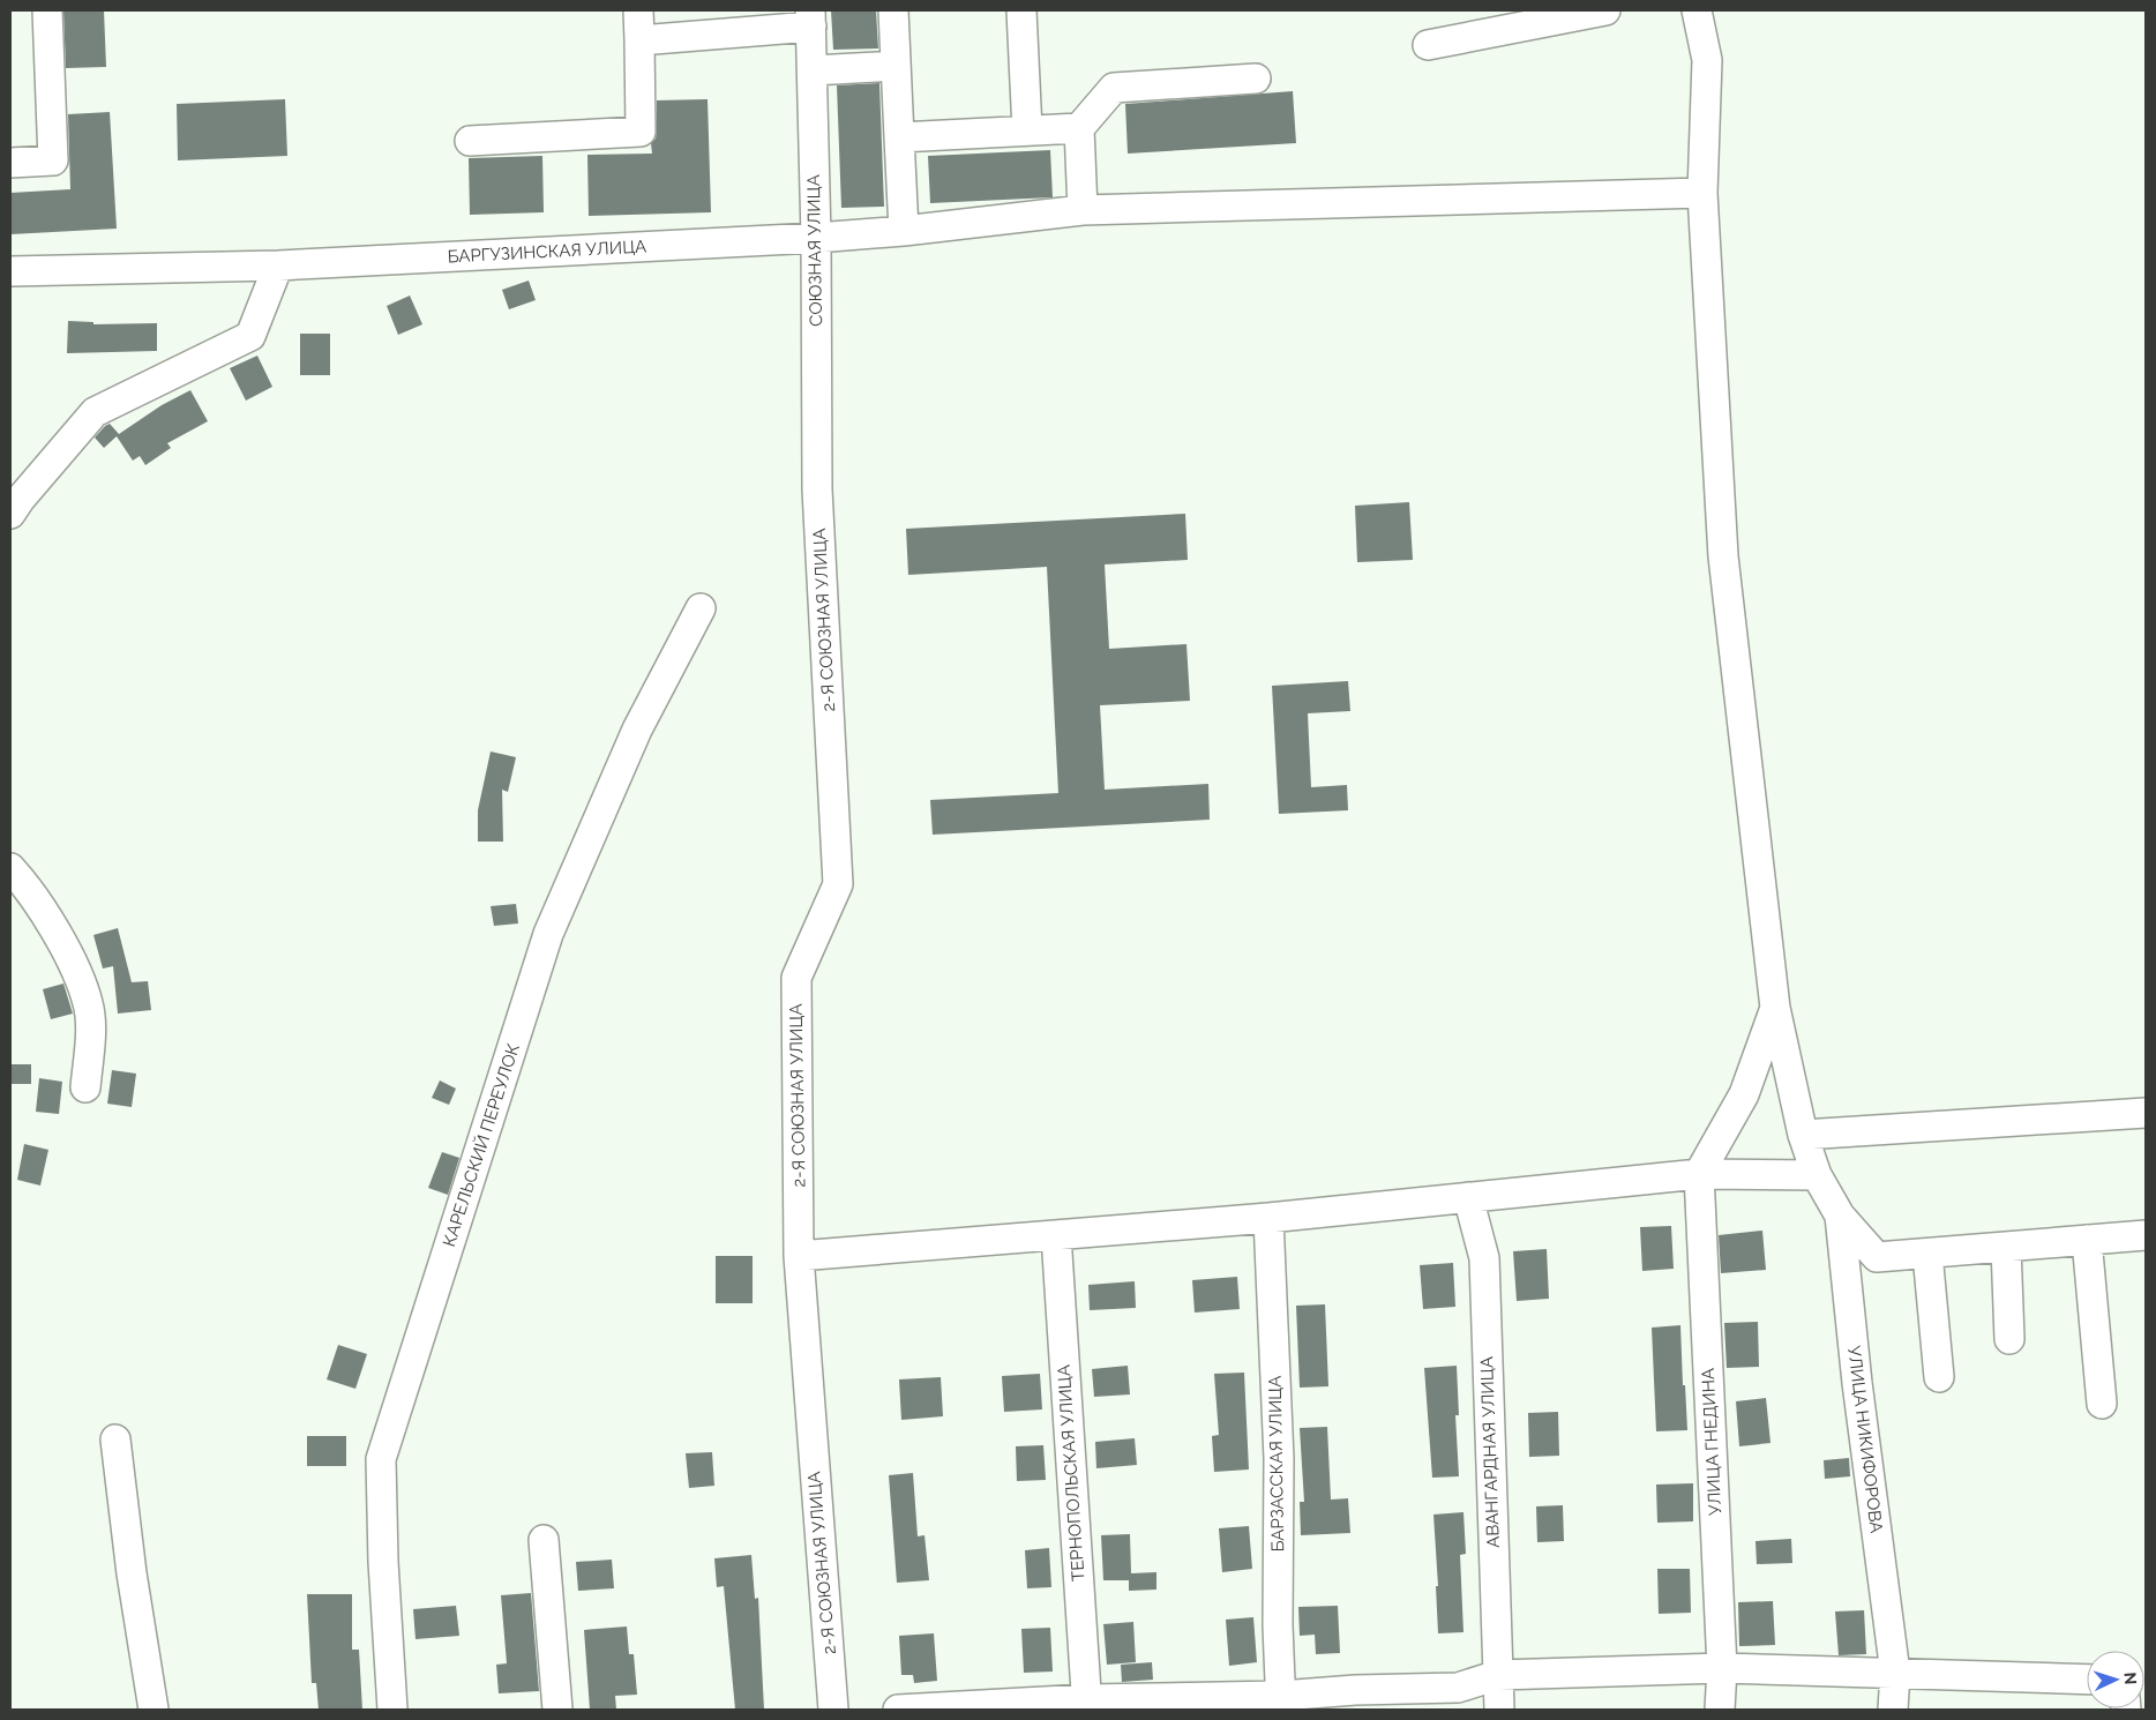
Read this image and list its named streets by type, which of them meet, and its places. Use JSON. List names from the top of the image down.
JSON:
{
  "streets": {
    "street": [
      "СОЮЗНАЯ УЛИЦА",
      "БАРГУЗИНСКАЯ УЛИЦА",
      "2-Я СОЮЗНАЯ УЛИЦА",
      "КАРЕЛЬСКИЙ ПЕРЕУЛОК",
      "УЛИЦА НИКИФОРОВА",
      "УЛИЦА ГНЕДИНА",
      "АВАНГАРДНАЯ УЛИЦА",
      "БАРЗАССКАЯ УЛИЦА",
      "ТЕРНОПОЛЬСКАЯ УЛИЦА"
    ]
  },
  "crossings": [
    ["СОЮЗНАЯ УЛИЦА", "БАРГУЗИНСКАЯ УЛИЦА"],
    ["СОЮЗНАЯ УЛИЦА", "2-Я СОЮЗНАЯ УЛИЦА"],
    ["БАРГУЗИНСКАЯ УЛИЦА", "УЛИЦА НИКИФОРОВА"]
  ],
  "north": "right"
}
